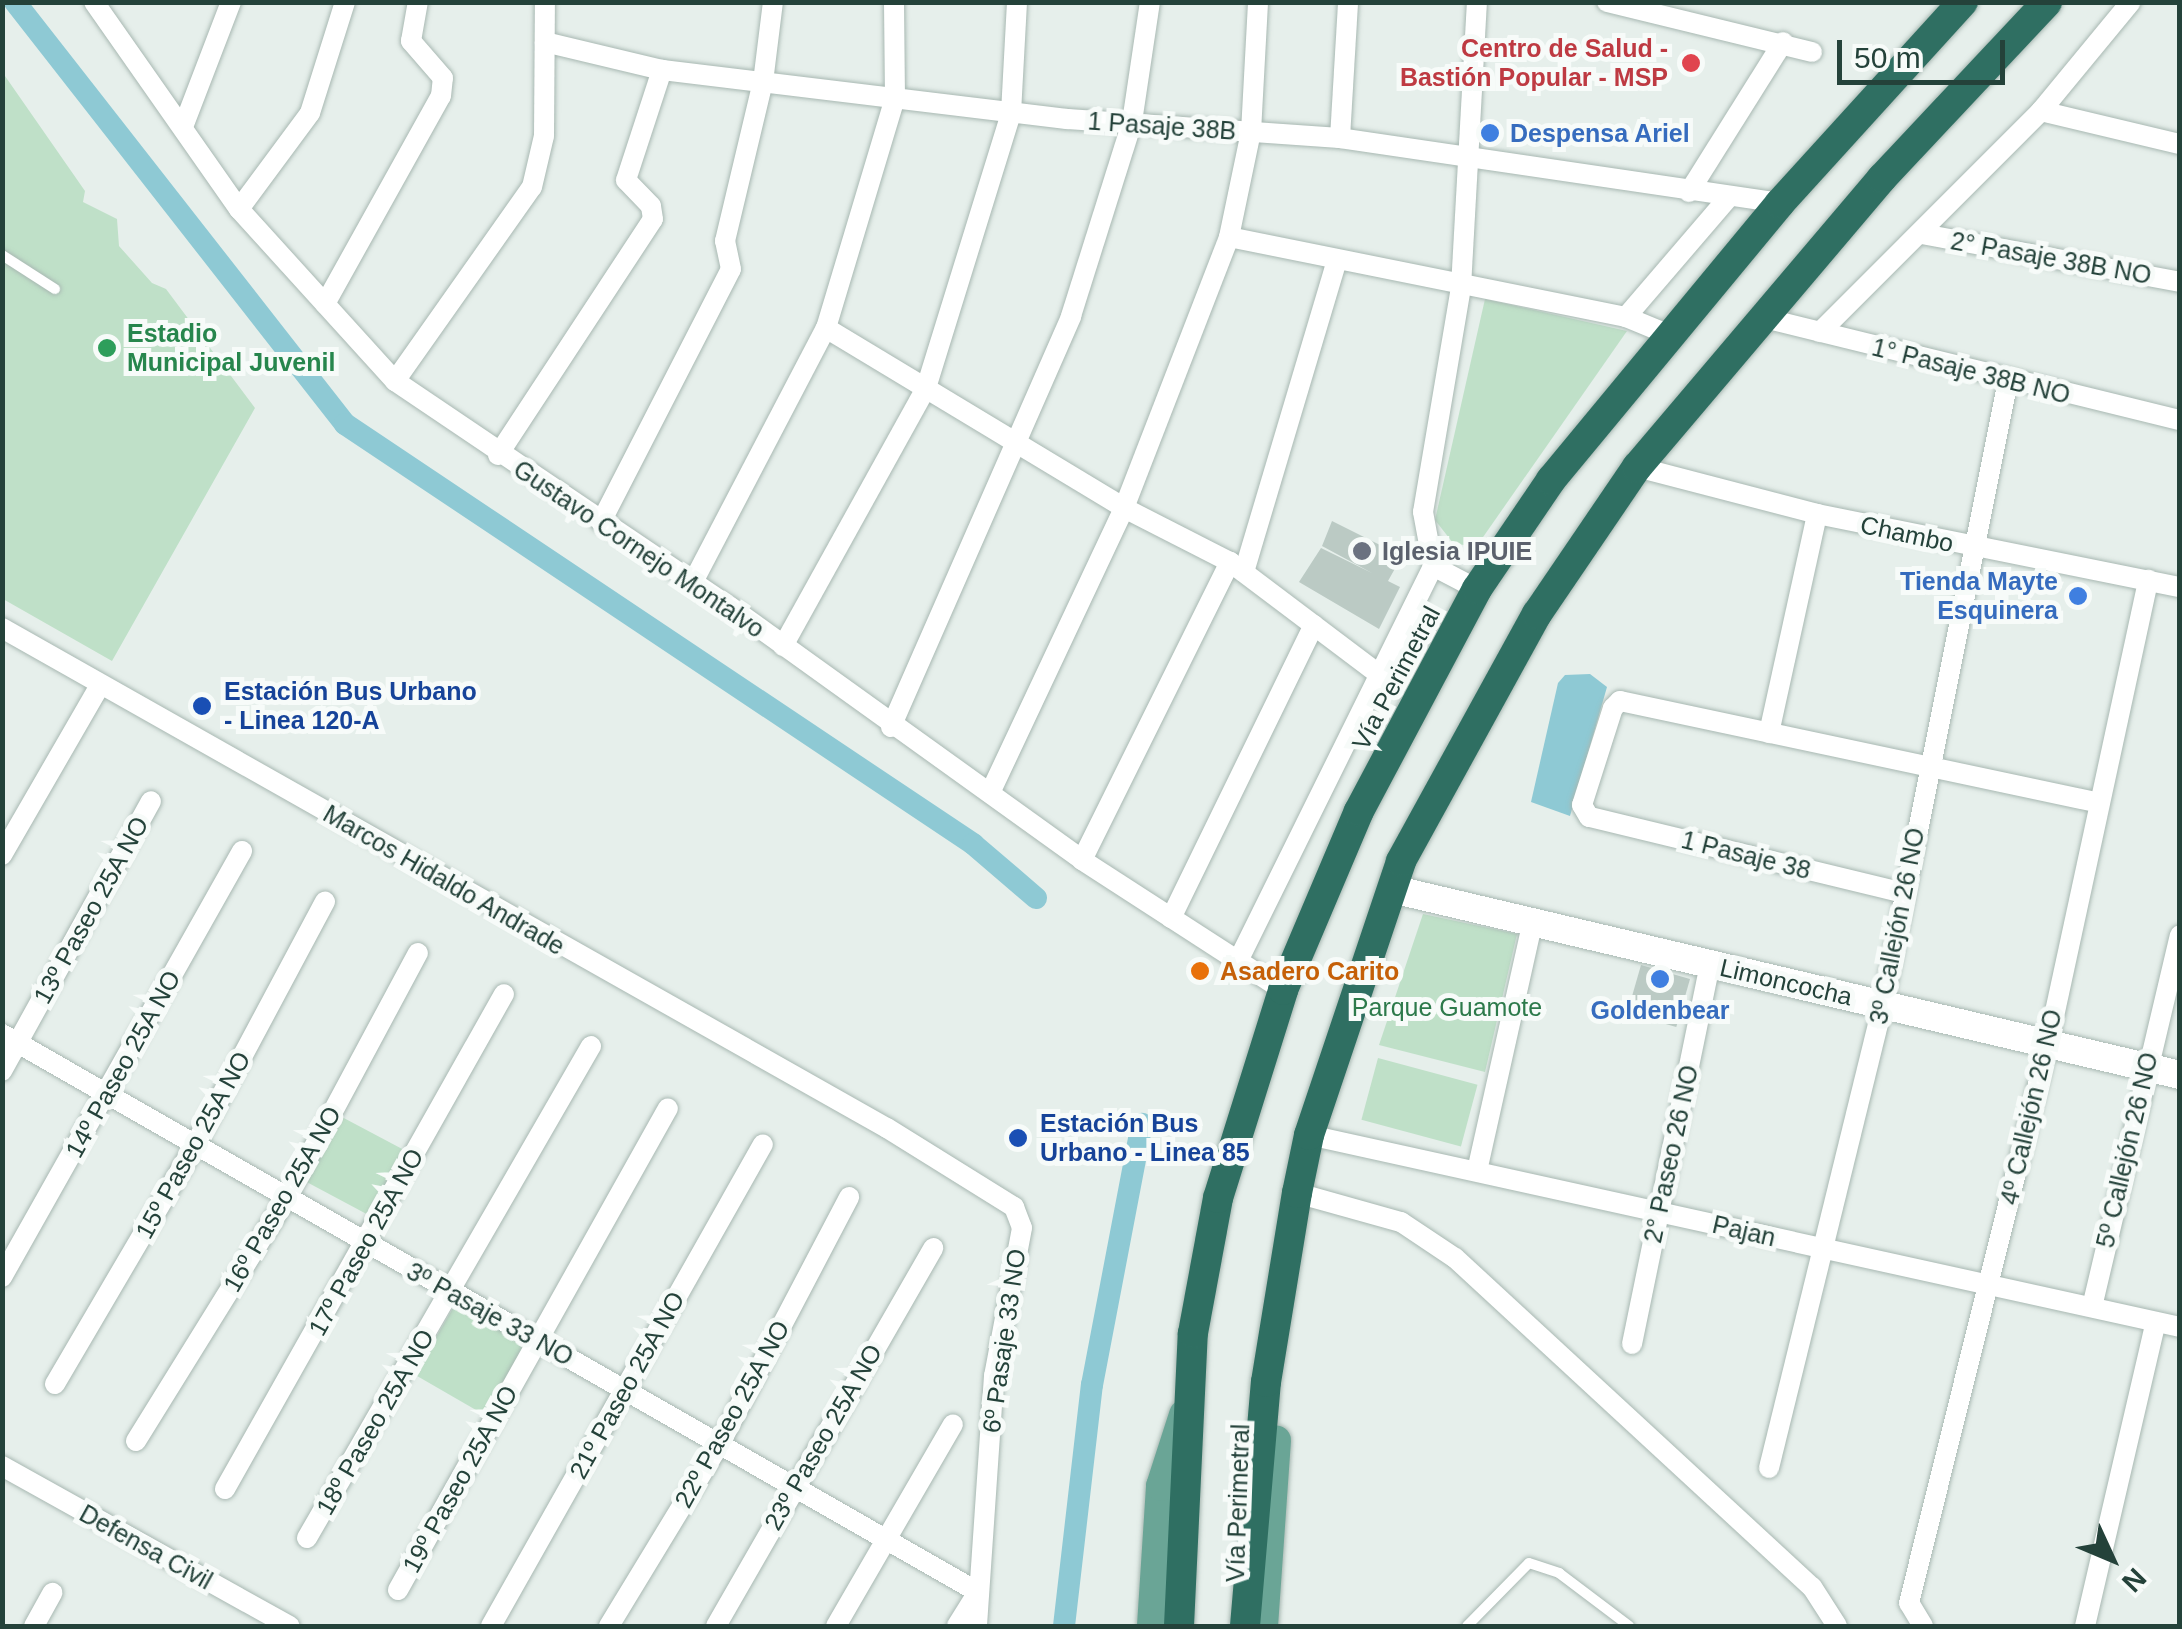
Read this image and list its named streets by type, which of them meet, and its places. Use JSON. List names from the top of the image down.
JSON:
{
  "streets": {
    "highway": ["Vía Perimetral"],
    "street": [
      "1 Pasaje 38B",
      "2° Pasaje 38B NO",
      "1° Pasaje 38B NO",
      "Chambo",
      "Gustavo Cornejo Montalvo",
      "1 Pasaje 38",
      "Marcos Hidaldo Andrade",
      "13º Paseo 25A NO",
      "3º Callejón 26 NO",
      "Limoncocha",
      "14º Paseo 25A NO",
      "4º Callejón 26 NO",
      "15º Paseo 25A NO",
      "5º Callejón 26 NO",
      "2° Paseo 26 NO",
      "16º Paseo 25A NO",
      "Pajan",
      "17º Paseo 25A NO",
      "3º Pasaje 33 NO",
      "6º Pasaje 33 NO",
      "21º Paseo 25A NO",
      "22º Paseo 25A NO",
      "18º Paseo 25A NO",
      "23º Paseo 25A NO",
      "19º Paseo 25A NO",
      "Defensa Civil"
    ]
  },
  "crossings": [
    ["1 Pasaje 38B", "Vía Perimetral"],
    ["1° Pasaje 38B NO", "Vía Perimetral"],
    ["1° Pasaje 38B NO", "3º Callejón 26 NO"],
    ["Chambo", "Vía Perimetral"],
    ["Chambo", "3º Callejón 26 NO"],
    ["Chambo", "4º Callejón 26 NO"],
    ["Gustavo Cornejo Montalvo", "Vía Perimetral"],
    ["Vía Perimetral", "Limoncocha"],
    ["Vía Perimetral", "Pajan"],
    ["1 Pasaje 38", "3º Callejón 26 NO"],
    ["Marcos Hidaldo Andrade", "6º Pasaje 33 NO"],
    ["13º Paseo 25A NO", "3º Pasaje 33 NO"],
    ["3º Callejón 26 NO", "Limoncocha"],
    ["3º Callejón 26 NO", "Pajan"],
    ["Limoncocha", "4º Callejón 26 NO"],
    ["Limoncocha", "5º Callejón 26 NO"],
    ["Limoncocha", "2° Paseo 26 NO"],
    ["14º Paseo 25A NO", "3º Pasaje 33 NO"],
    ["4º Callejón 26 NO", "Pajan"],
    ["15º Paseo 25A NO", "3º Pasaje 33 NO"],
    ["5º Callejón 26 NO", "Pajan"],
    ["2° Paseo 26 NO", "Pajan"],
    ["16º Paseo 25A NO", "3º Pasaje 33 NO"],
    ["17º Paseo 25A NO", "3º Pasaje 33 NO"],
    ["3º Pasaje 33 NO", "6º Pasaje 33 NO"],
    ["3º Pasaje 33 NO", "21º Paseo 25A NO"],
    ["3º Pasaje 33 NO", "22º Paseo 25A NO"],
    ["3º Pasaje 33 NO", "18º Paseo 25A NO"],
    ["3º Pasaje 33 NO", "23º Paseo 25A NO"],
    ["3º Pasaje 33 NO", "19º Paseo 25A NO"]
  ],
  "parks": ["Parque Guamote"],
  "places": [
    "Centro de Salud - Bastión Popular - MSP",
    "Despensa Ariel",
    "Estadio Municipal Juvenil",
    "Iglesia IPUIE",
    "Tienda Mayte Esquinera",
    "Estación Bus Urbano - Linea 120-A",
    "Asadero Carito",
    "Goldenbear",
    "Estación Bus Urbano - Linea 85"
  ],
  "scale_bar": "50 m",
  "north": "bottom right"
}
